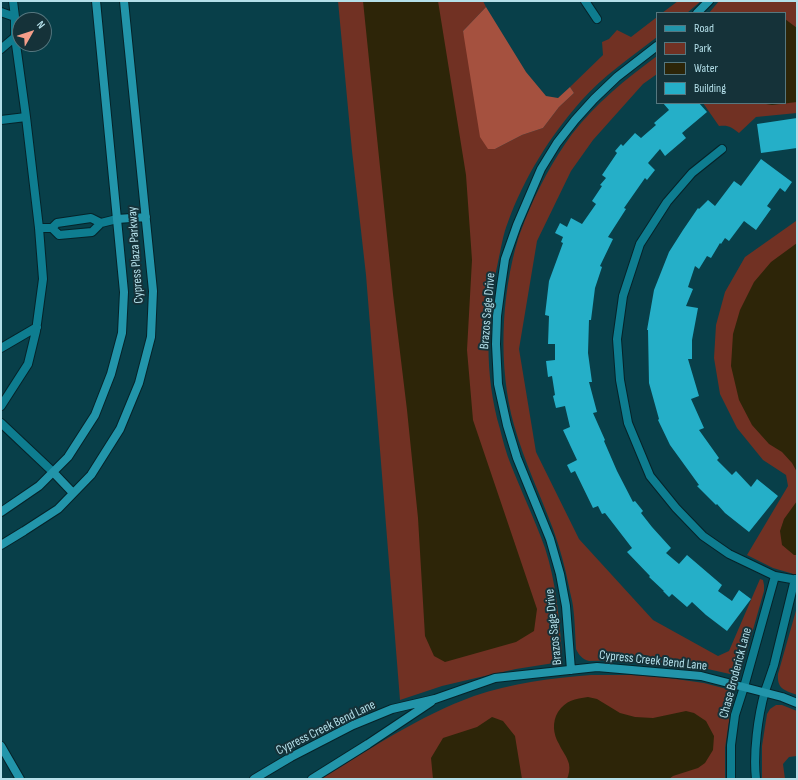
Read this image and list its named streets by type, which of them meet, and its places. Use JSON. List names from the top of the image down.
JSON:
{
  "streets": {
    "street": [
      "Cypress Plaza Parkway",
      "Brazos Sage Drive",
      "Cypress Creek Bend Lane",
      "Chase Broderick Lane"
    ]
  },
  "crossings": [
    ["Brazos Sage Drive", "Cypress Creek Bend Lane"],
    ["Cypress Creek Bend Lane", "Chase Broderick Lane"]
  ],
  "legend": [
    "Road",
    "Park",
    "Water",
    "Building"
  ],
  "north": "top right"
}
